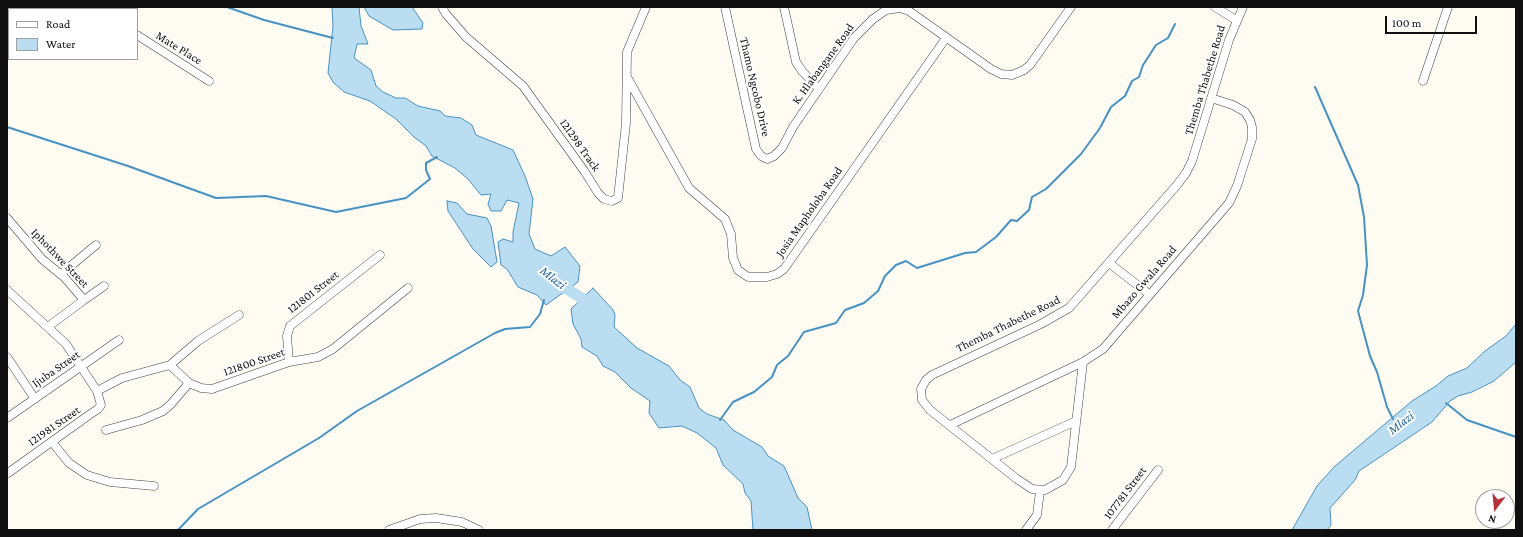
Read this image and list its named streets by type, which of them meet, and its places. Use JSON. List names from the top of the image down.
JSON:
{
  "streets": {
    "street": [
      "Mate Place",
      "K. Hlabangane Road",
      "Themba Thabethe Road",
      "Thamo Ngcobo Drive",
      "121298 Track",
      "Josia Mapholoba Road",
      "Iphothwe Street",
      "Mbazo Gwala Road",
      "121801 Street",
      "121800 Street",
      "Ijuba Street",
      "121981 Street",
      "107781 Street"
    ]
  },
  "crossings": [
    ["K. Hlabangane Road", "Thamo Ngcobo Drive"],
    ["K. Hlabangane Road", "Josia Mapholoba Road"],
    ["Themba Thabethe Road", "Mbazo Gwala Road"],
    ["121298 Track", "Josia Mapholoba Road"],
    ["121801 Street", "121800 Street"]
  ],
  "water": ["Mlazi"],
  "legend": ["Road", "Water"],
  "scale_bar": "100 m",
  "north": "bottom"
}
